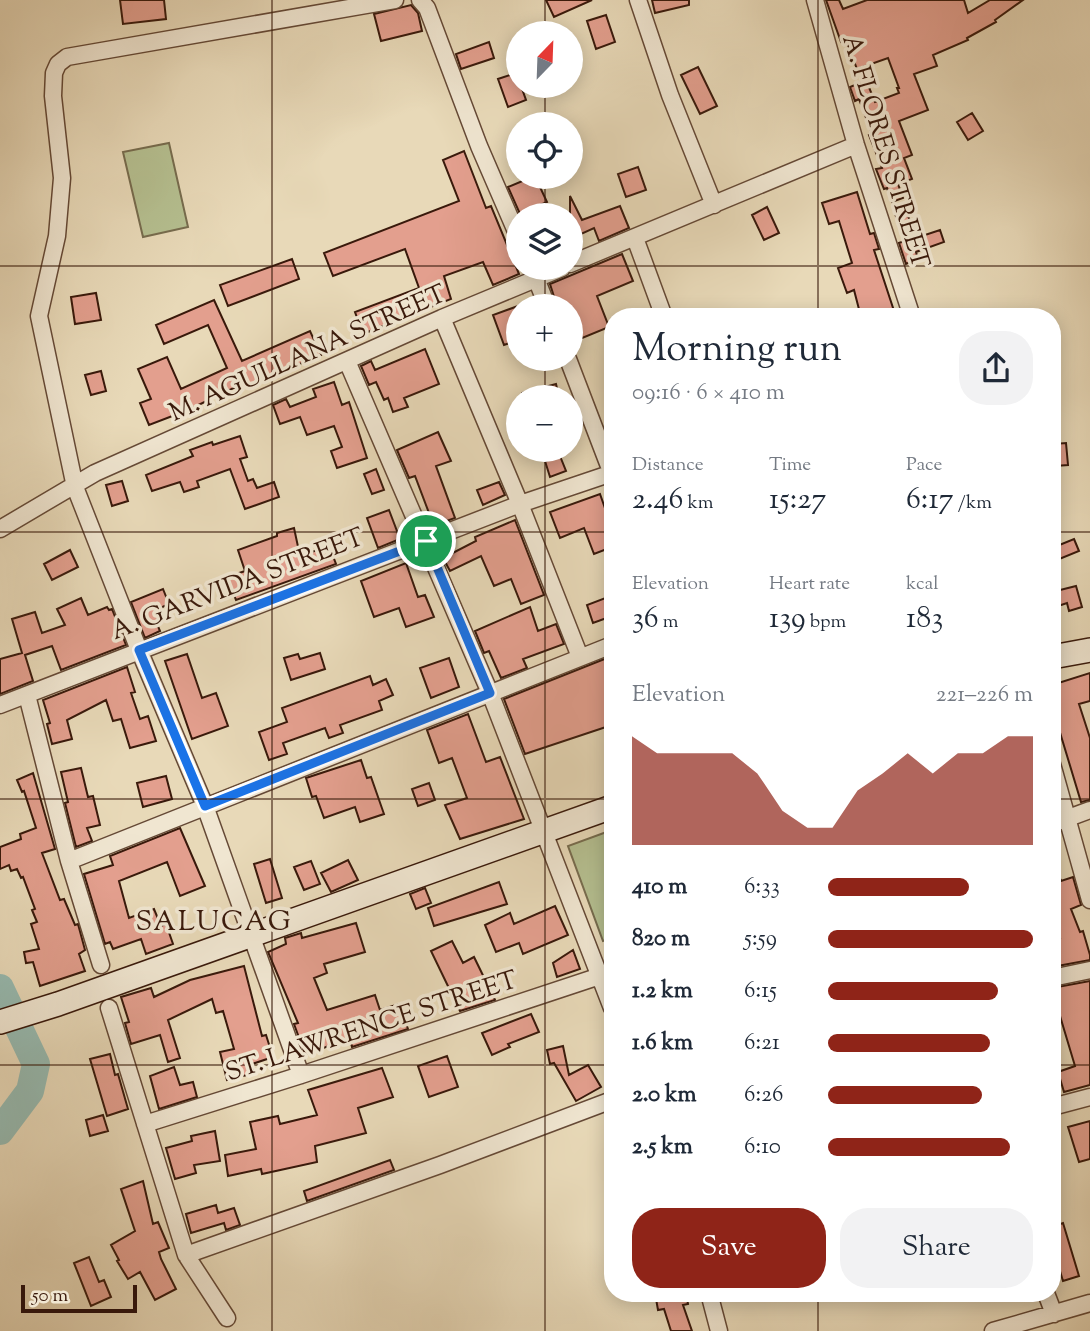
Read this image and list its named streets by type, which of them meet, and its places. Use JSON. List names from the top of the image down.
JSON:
{
  "streets": {
    "street": [
      "A. FLORES STREET",
      "M. AGULLANA STREET",
      "A. GARVIDA STREET",
      "ST. LAWRENCE STREET"
    ]
  },
  "districts": ["SALUCAG"],
  "scale_bar": "50 m",
  "north": "top right",
  "page": {
    "map_buttons": ["+", "−"],
    "heading": ["Morning run", "09:16 · 6 × 410 m"],
    "stats": [
      ["Distance", "2.46 km"],
      ["Time", "15:27"],
      ["Pace", "6:17 /km"],
      ["Elevation", "36 m"],
      ["Heart rate", "139 bpm"],
      ["kcal", "183"]
    ],
    "chart": ["Elevation", "221–226 m"],
    "list": [
      {
        "name": "410 m",
        "note": "6:33"
      },
      {
        "name": "820 m",
        "note": "5:59"
      },
      {
        "name": "1.2 km",
        "note": "6:15"
      },
      {
        "name": "1.6 km",
        "note": "6:21"
      },
      {
        "name": "2.0 km",
        "note": "6:26"
      },
      {
        "name": "2.5 km",
        "note": "6:10"
      }
    ],
    "buttons": ["Save", "Share"],
    "scale": "50 m"
  }
}
